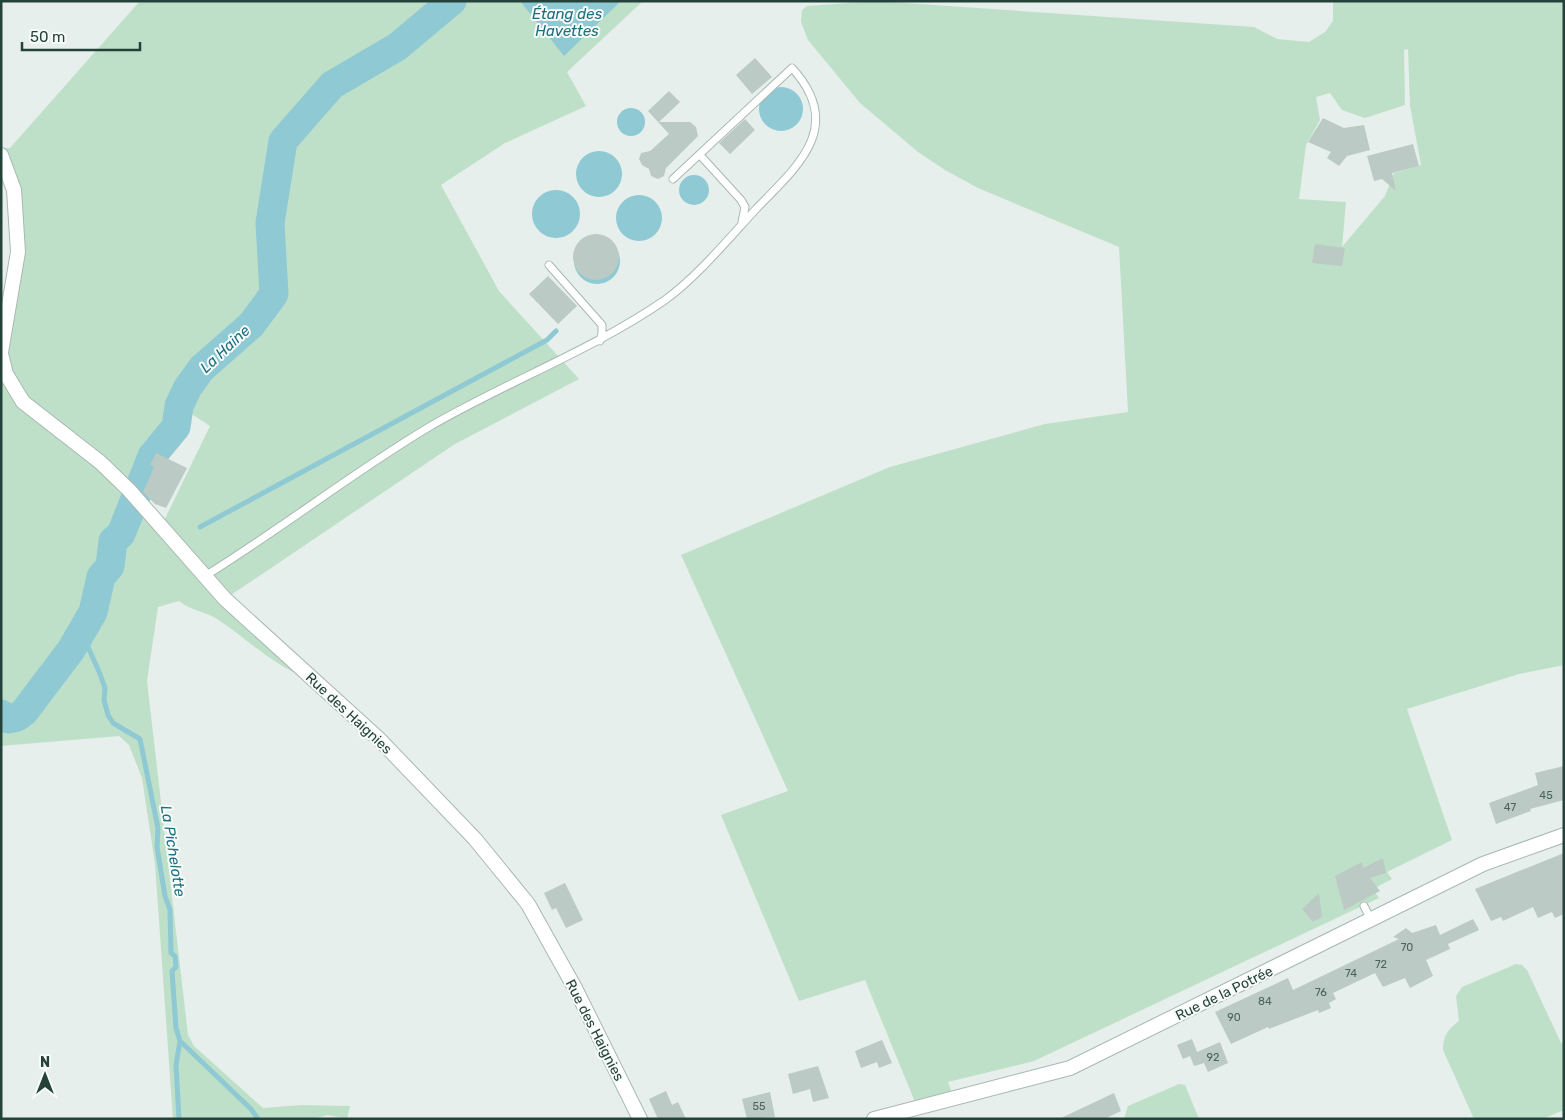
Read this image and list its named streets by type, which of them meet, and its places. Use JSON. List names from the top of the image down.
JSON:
{
  "streets": {
    "street": ["Rue des Haignies", "Rue de la Potrée"]
  },
  "water": ["Étang des Havettes", "La Haine", "La Pichelotte"],
  "house_numbers": [
    "45",
    "47",
    "70",
    "72",
    "74",
    "76",
    "84",
    "90",
    "92",
    "55"
  ],
  "scale_bar": "50 m",
  "north": "top"
}
